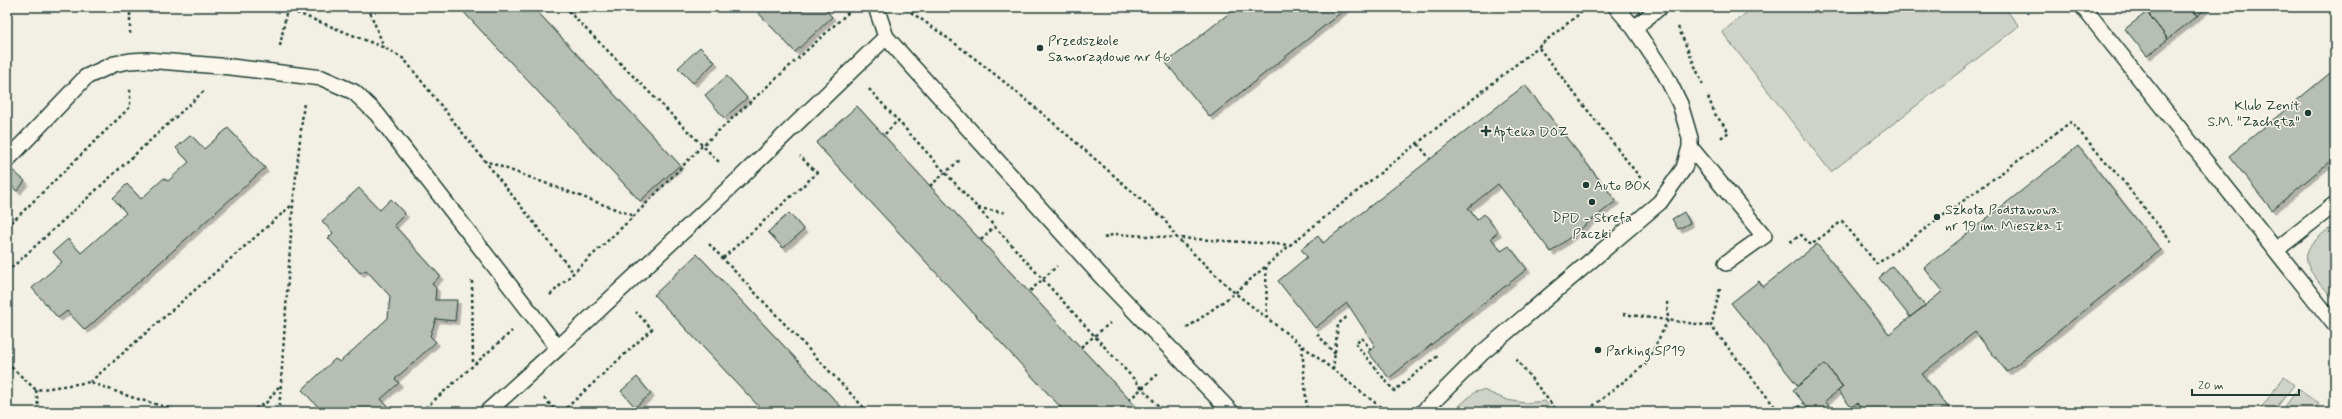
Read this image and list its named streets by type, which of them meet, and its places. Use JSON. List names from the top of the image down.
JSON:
{
  "places": {
    "other": [
      "Przedszkole Samorządowe nr 46",
      "Klub Zenit S.M. \"Zachęta\"",
      "Auto BOX",
      "DPD - Strefa Paczki",
      "Szkoła Podstawowa nr 19 im. Mieszka I",
      "Parking SP19"
    ],
    "health": ["Apteka DOZ"]
  },
  "scale_bar": "20 m"
}
